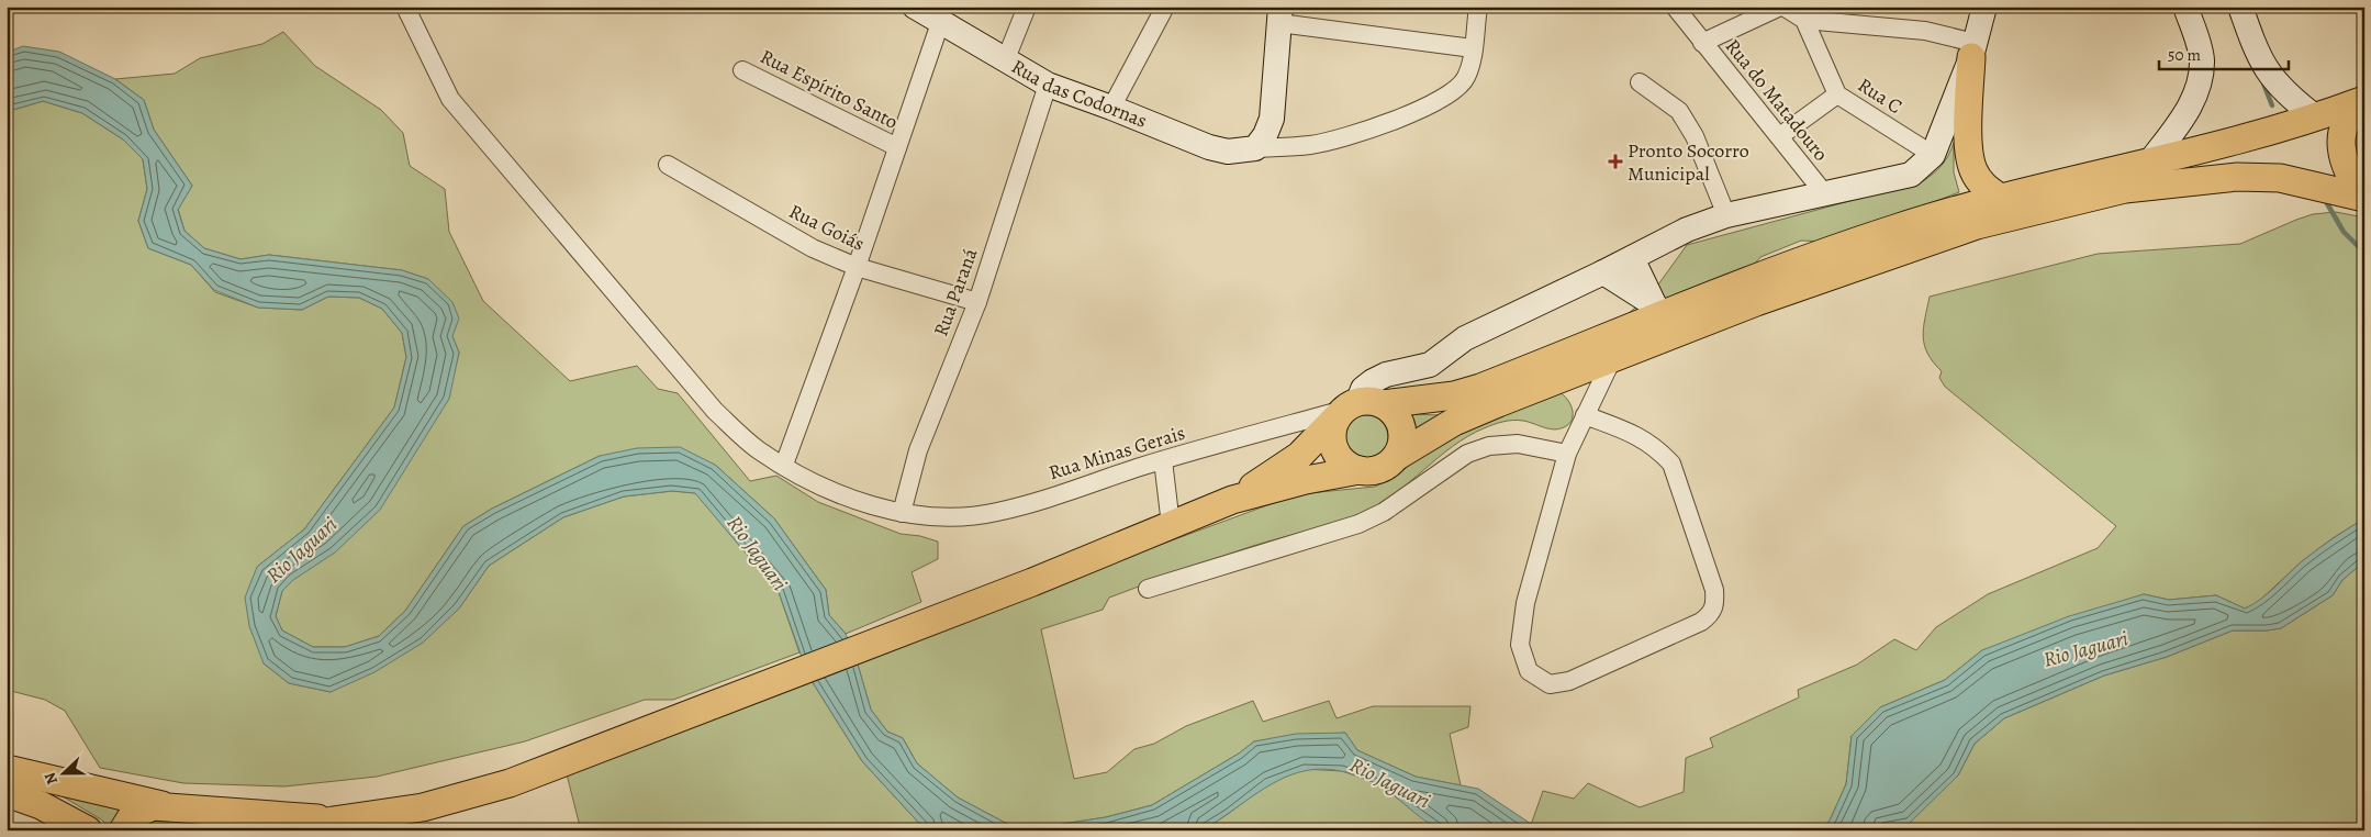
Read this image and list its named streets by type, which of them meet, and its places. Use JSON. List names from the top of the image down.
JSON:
{
  "streets": {
    "street": [
      "Rua Espírito Santo",
      "Rua das Codornas",
      "Rua C",
      "Rua do Matadouro",
      "Rua Goiás",
      "Rua Paraná",
      "Rua Minas Gerais"
    ]
  },
  "crossings": [
    ["Rua das Codornas", "Rua Paraná"],
    ["Rua Goiás", "Rua Paraná"],
    ["Rua Paraná", "Rua Minas Gerais"]
  ],
  "water": ["Rio Jaguari"],
  "places": {
    "health": ["Pronto Socorro Municipal"]
  },
  "scale_bar": "50 m",
  "north": "left"
}
